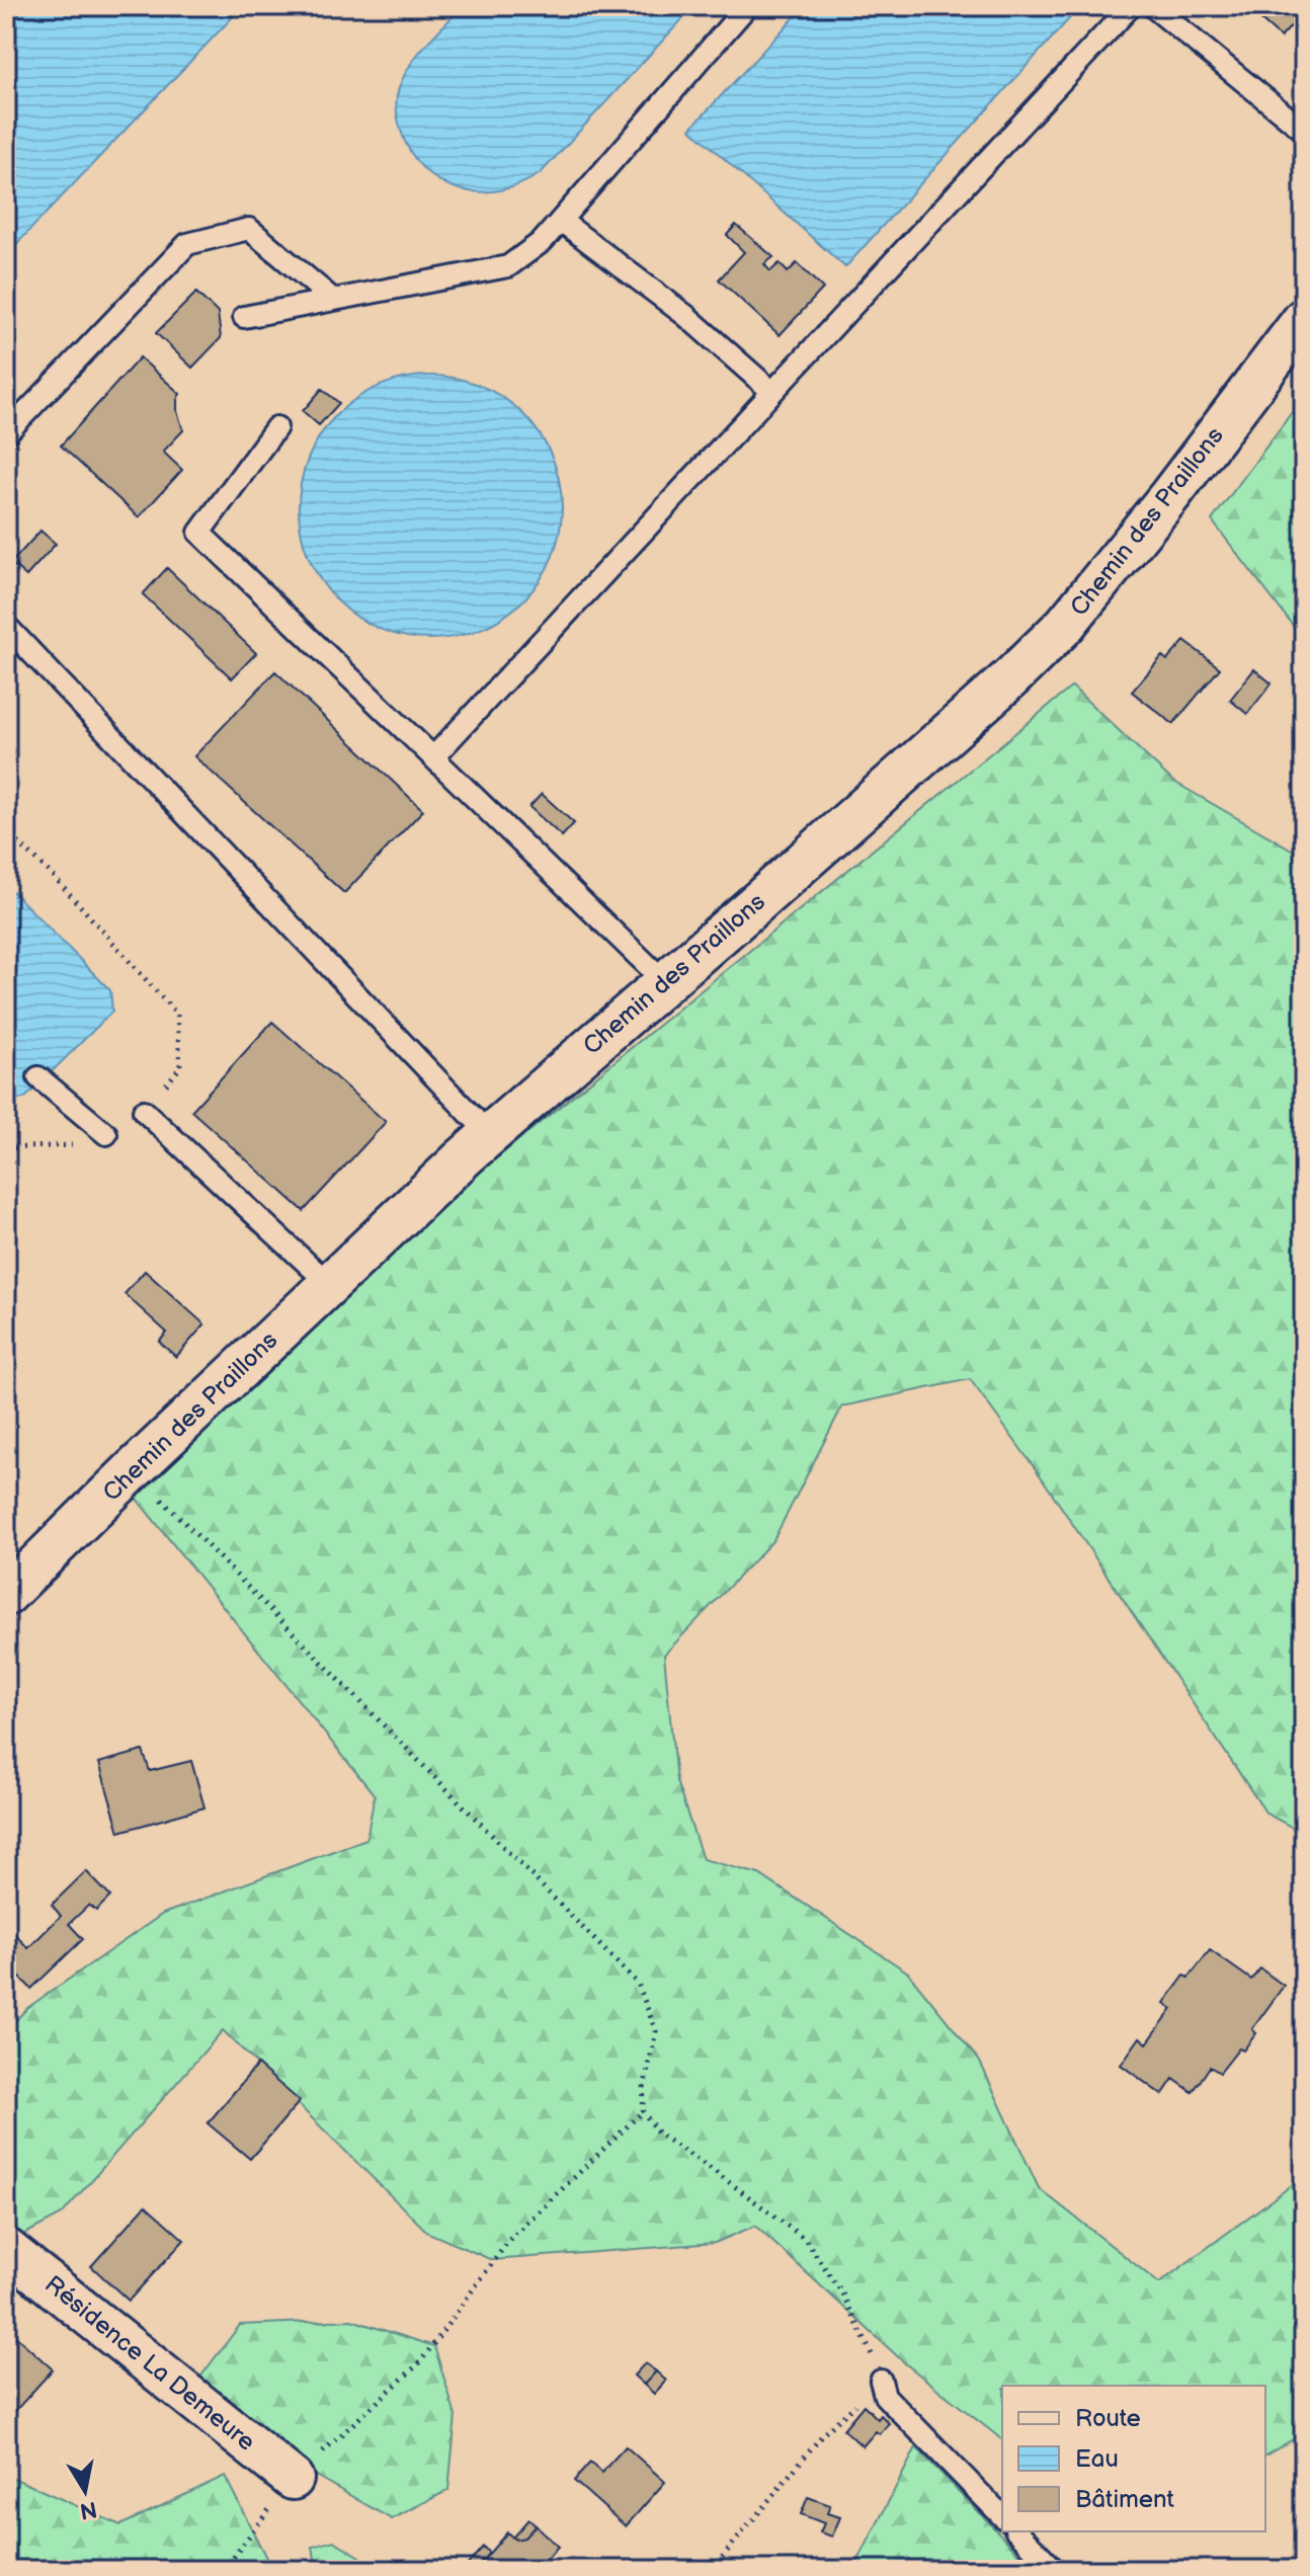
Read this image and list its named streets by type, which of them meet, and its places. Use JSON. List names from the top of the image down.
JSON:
{
  "streets": {
    "street": ["Chemin des Praillons", "Résidence La Demeure"]
  },
  "legend": ["Route", "Eau", "Bâtiment"],
  "north": "bottom"
}
